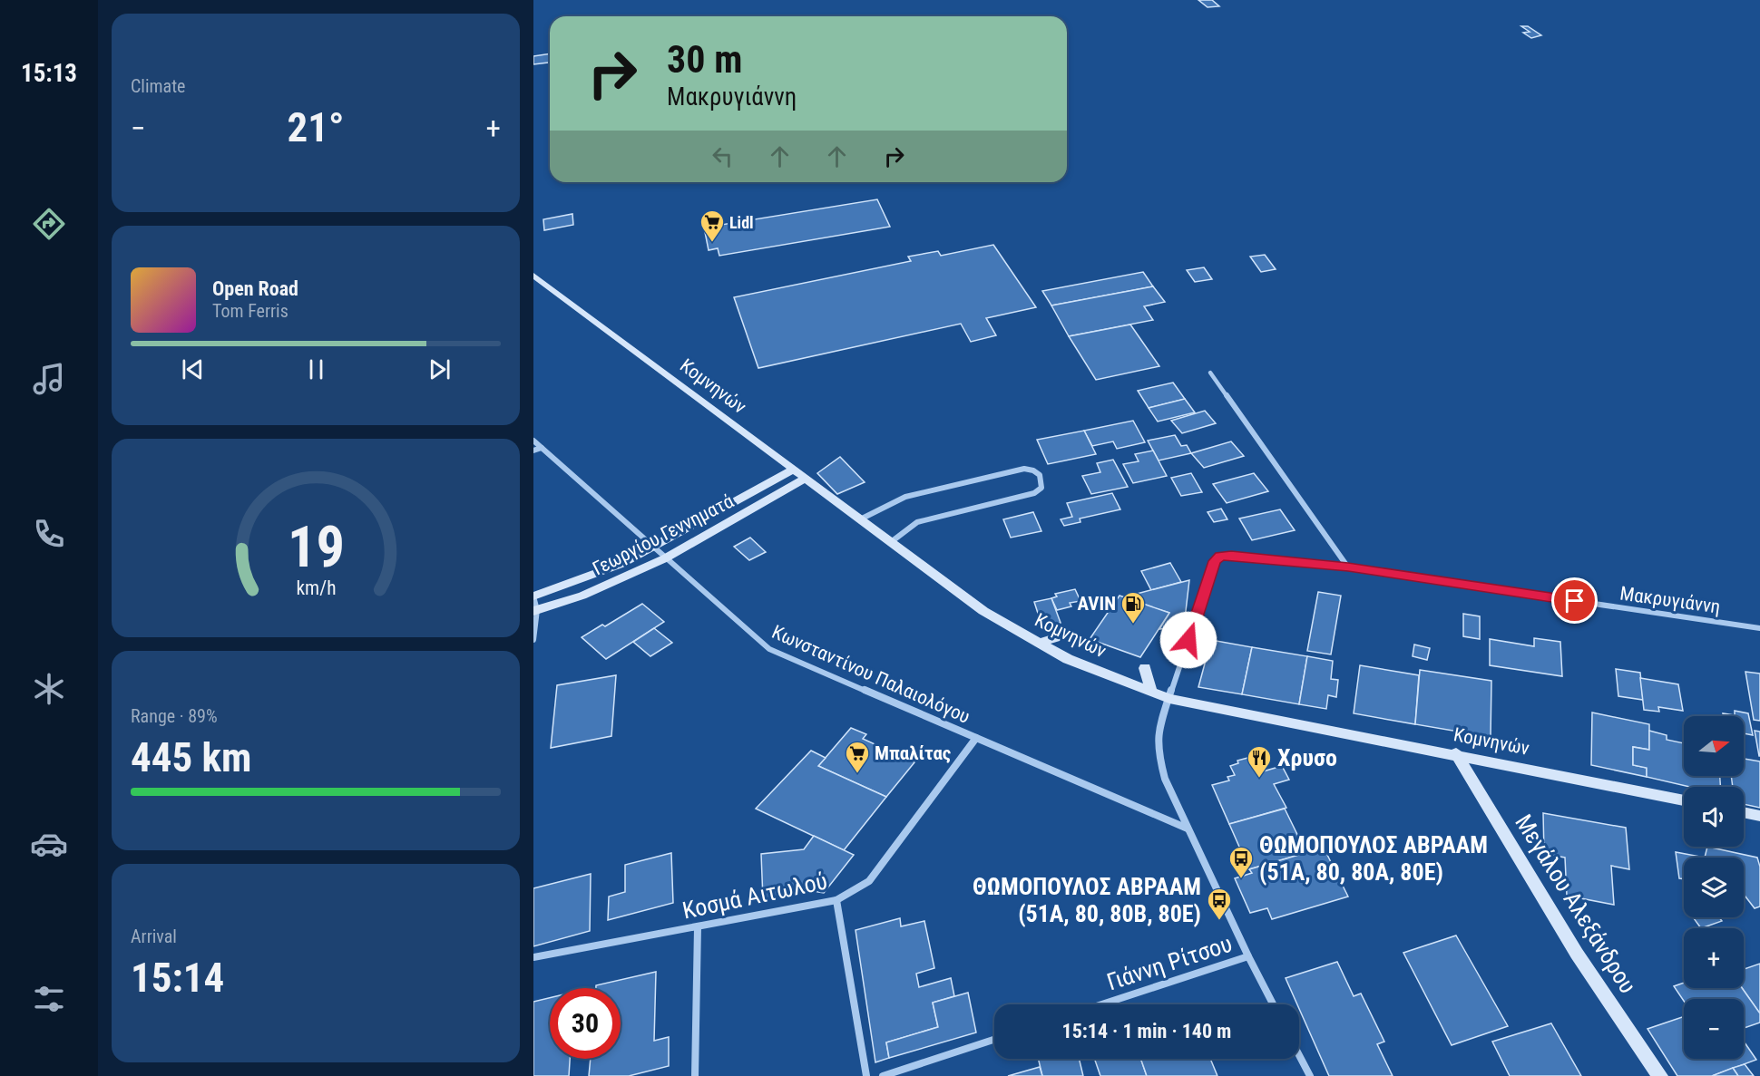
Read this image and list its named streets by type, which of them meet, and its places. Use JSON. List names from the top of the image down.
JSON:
{
  "streets": {
    "main road": ["Κομνηνών", "Γεωργίου Γεννηματά", "Μεγάλου Αλεξάνδρου"],
    "street": [
      "Μακρυγιάννη",
      "Κωνσταντίνου Παλαιολόγου",
      "Κοσμά Αιτωλού",
      "Γιάννη Ρίτσου"
    ]
  },
  "crossings": [
    ["Κομνηνών", "Γεωργίου Γεννηματά"],
    ["Κομνηνών", "Μακρυγιάννη"],
    ["Κομνηνών", "Μεγάλου Αλεξάνδρου"],
    ["Γεωργίου Γεννηματά", "Κωνσταντίνου Παλαιολόγου"],
    ["Κωνσταντίνου Παλαιολόγου", "Κοσμά Αιτωλού"]
  ],
  "places": {
    "supermarket": ["Lidl", "Μπαλίτας"],
    "fuel station": ["AVIN"],
    "restaurant": ["Χρυσο"],
    "bus stop": ["ΘΩΜΟΠΟΥΛΟΣ ΑΒΡΑΑΜ (51Α, 80, 80Α, 80Ε)", "ΘΩΜΟΠΟΥΛΟΣ ΑΒΡΑΑΜ (51Α, 80, 80Β, 80Ε)"]
  },
  "north": "right",
  "page": {
    "tabs": "15:13",
    "tile": [
      "Climate",
      ["Range · 89%", "445 km"],
      ["Arrival", "15:14"]
    ],
    "turn": ["30 m", "Μακρυγιάννη"],
    "heat": ["−", "21°", "+"],
    "song": ["Open Road", "Tom Ferris"],
    "map_buttons": ["+", "−"],
    "limit": "30",
    "trip": "15:14 · 1 min · 140 m",
    "gauge": ["19", "km/h"]
  }
}
